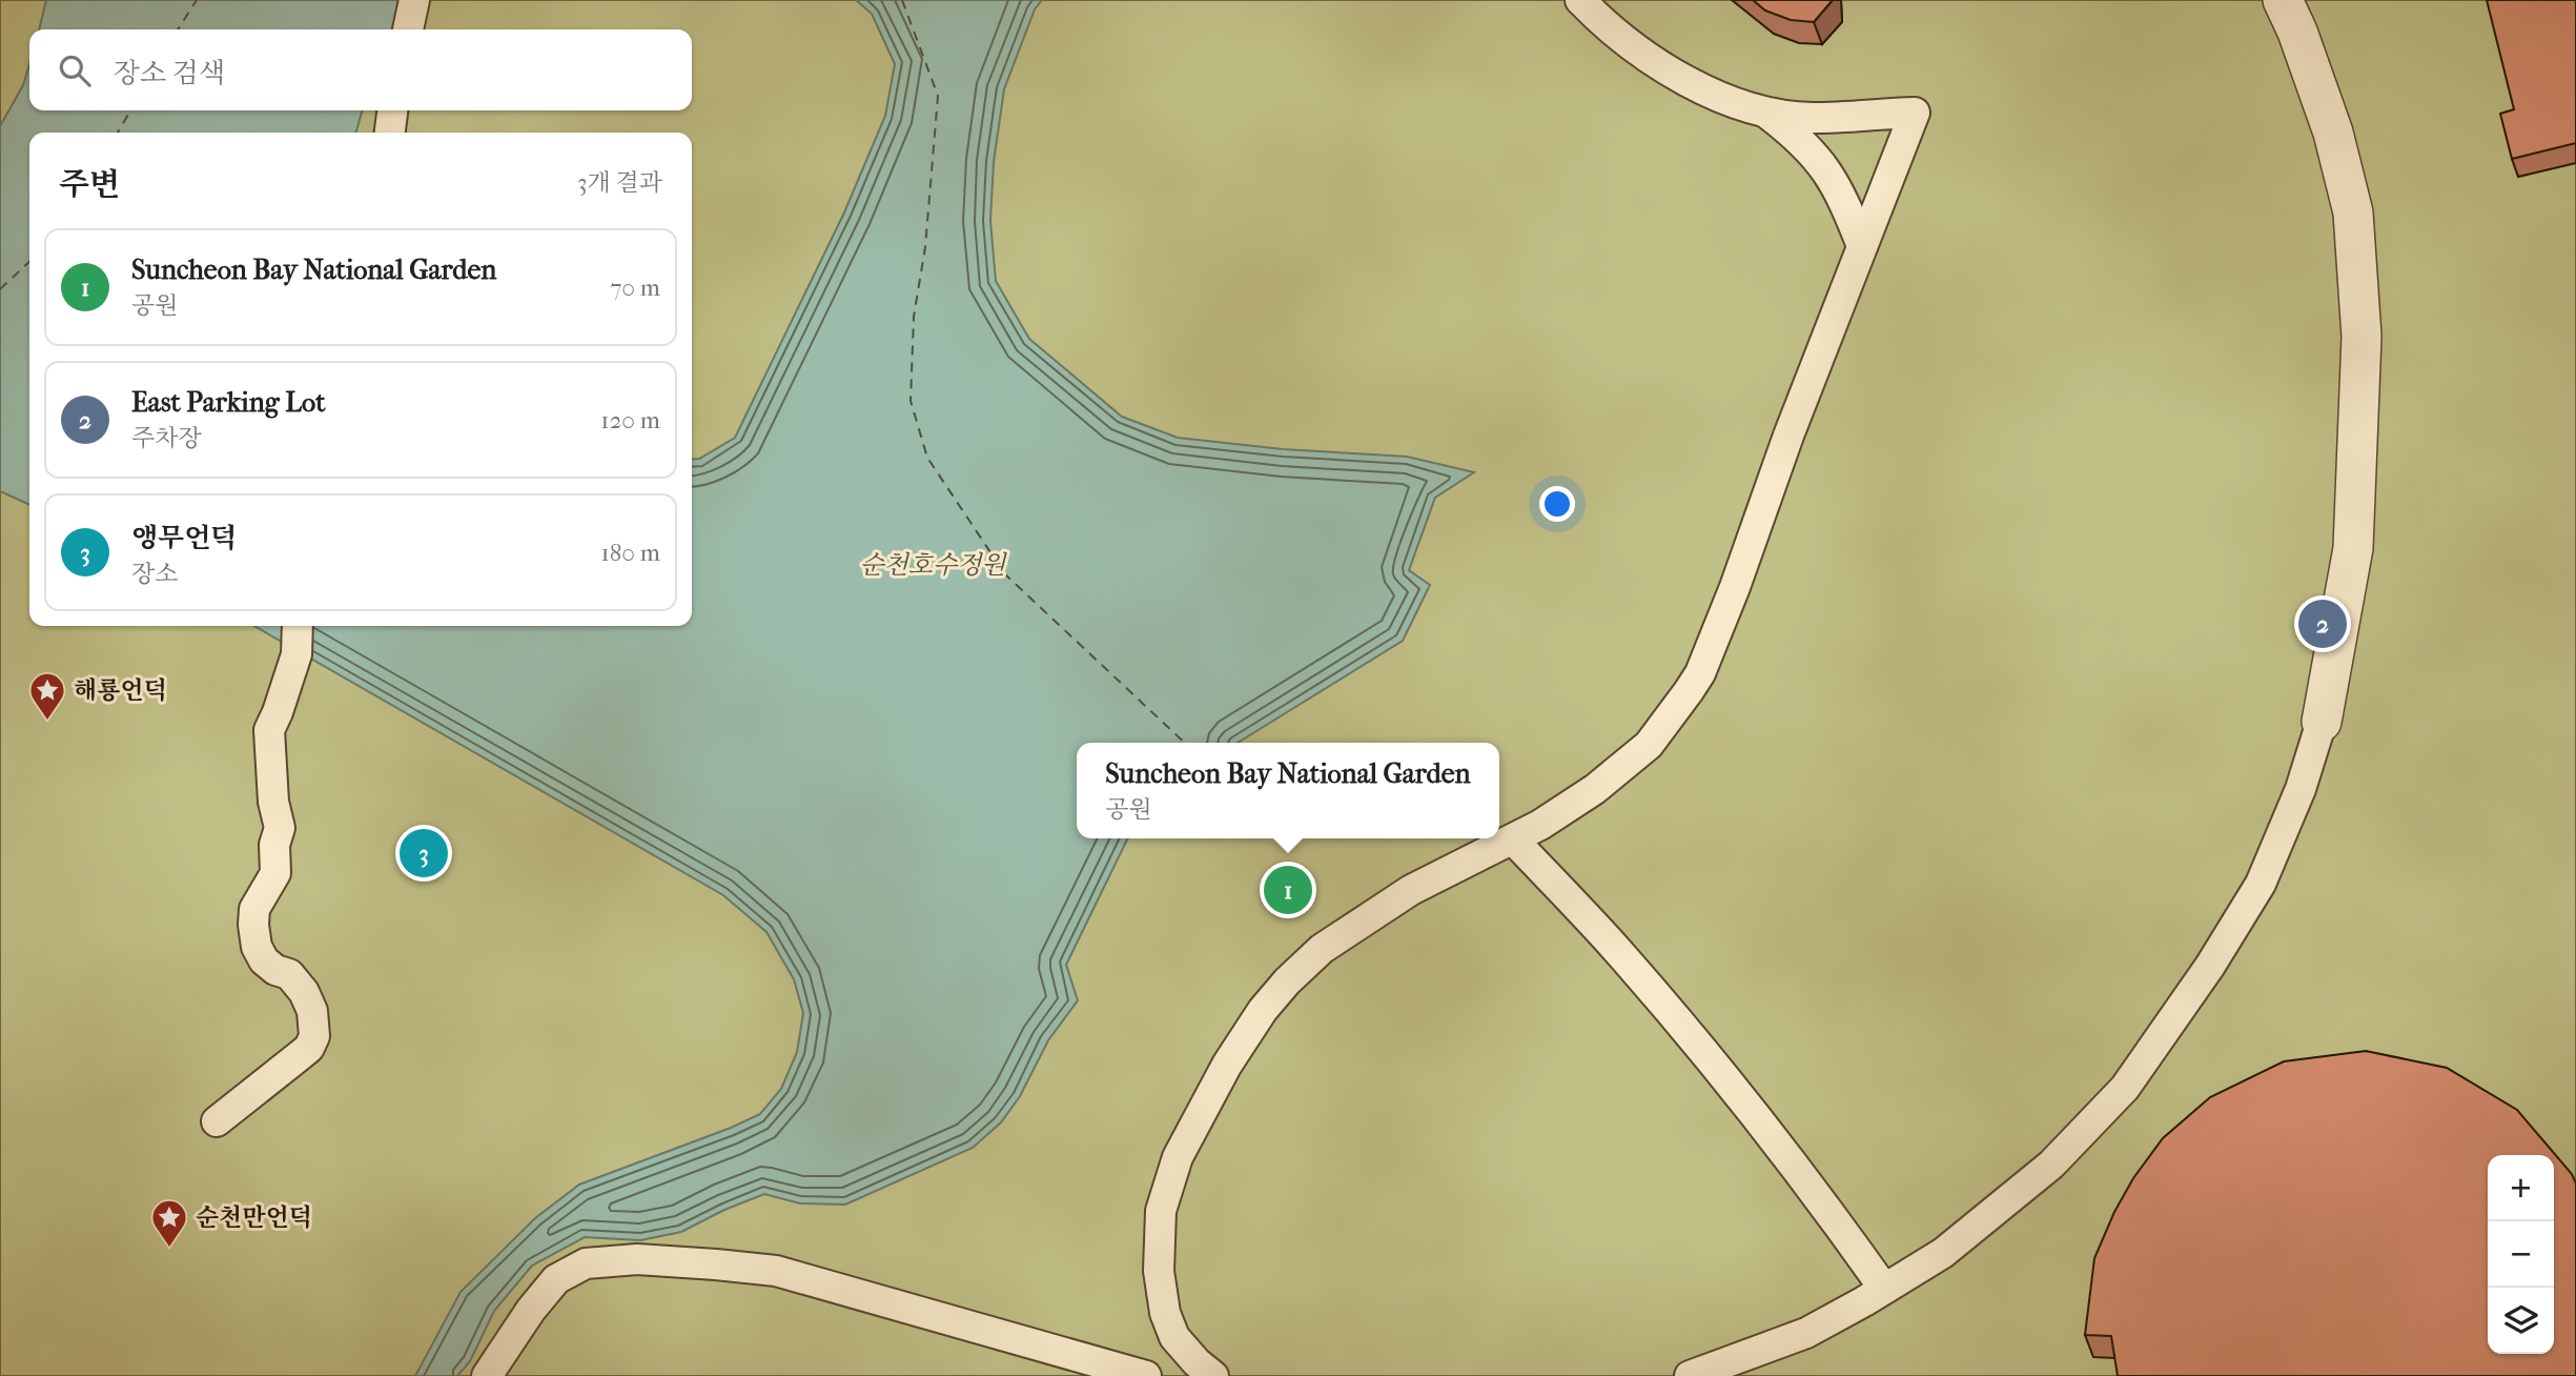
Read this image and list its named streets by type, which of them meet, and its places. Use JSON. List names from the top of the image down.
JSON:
{
  "water": ["순천호수정원"],
  "places": {
    "place": ["해룡언덕", "순천만언덕"]
  },
  "page": {
    "search": "장소 검색",
    "heading": ["주변", "3개 결과"],
    "list": [
      {
        "mark": "1",
        "name": "Suncheon Bay National Garden",
        "note": "공원",
        "value": "70 m"
      },
      {
        "mark": "2",
        "name": "East Parking Lot",
        "note": "주차장",
        "value": "120 m"
      },
      {
        "mark": "3",
        "name": "앵무언덕",
        "note": "장소",
        "value": "180 m"
      }
    ],
    "pins": ["2", "3", "1"],
    "popup": ["Suncheon Bay National Garden", "공원"],
    "map_buttons": ["+", "−"]
  }
}
